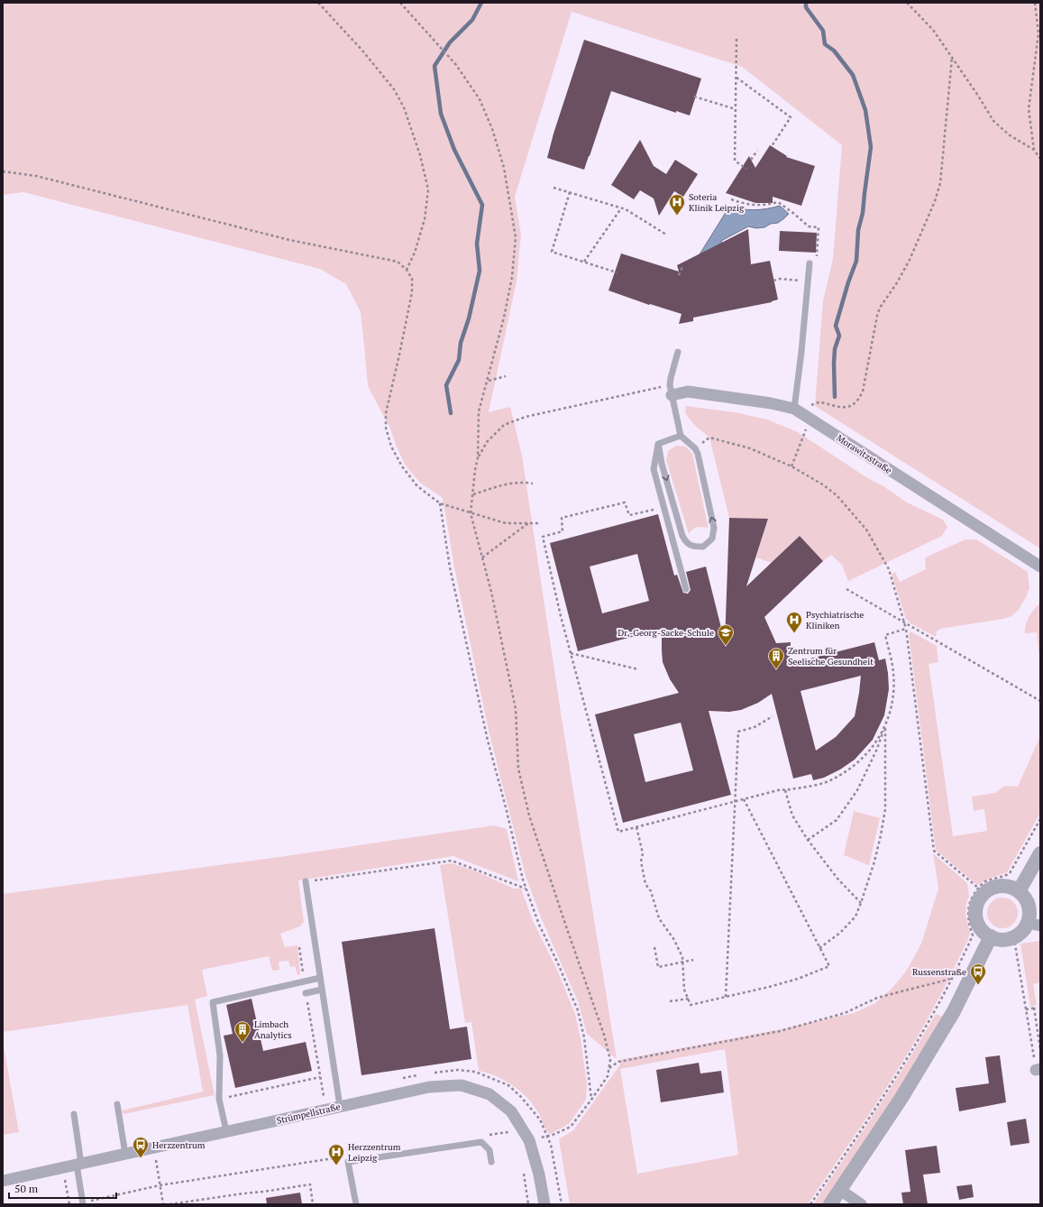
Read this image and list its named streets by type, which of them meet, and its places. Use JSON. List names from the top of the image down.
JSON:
{
  "streets": {
    "street": ["Morawitzstraße", "Strümpellstraße"]
  },
  "places": {
    "hospital": ["Soteria Klinik Leipzig", "Psychiatrische Kliniken", "Herzzentrum Leipzig"],
    "school or university": ["Dr.-Georg-Sacke-Schule"],
    "building": ["Zentrum für Seelische Gesundheit", "Limbach Analytics"],
    "bus stop": ["Russenstraße", "Herzzentrum"]
  },
  "scale_bar": "50 m"
}
